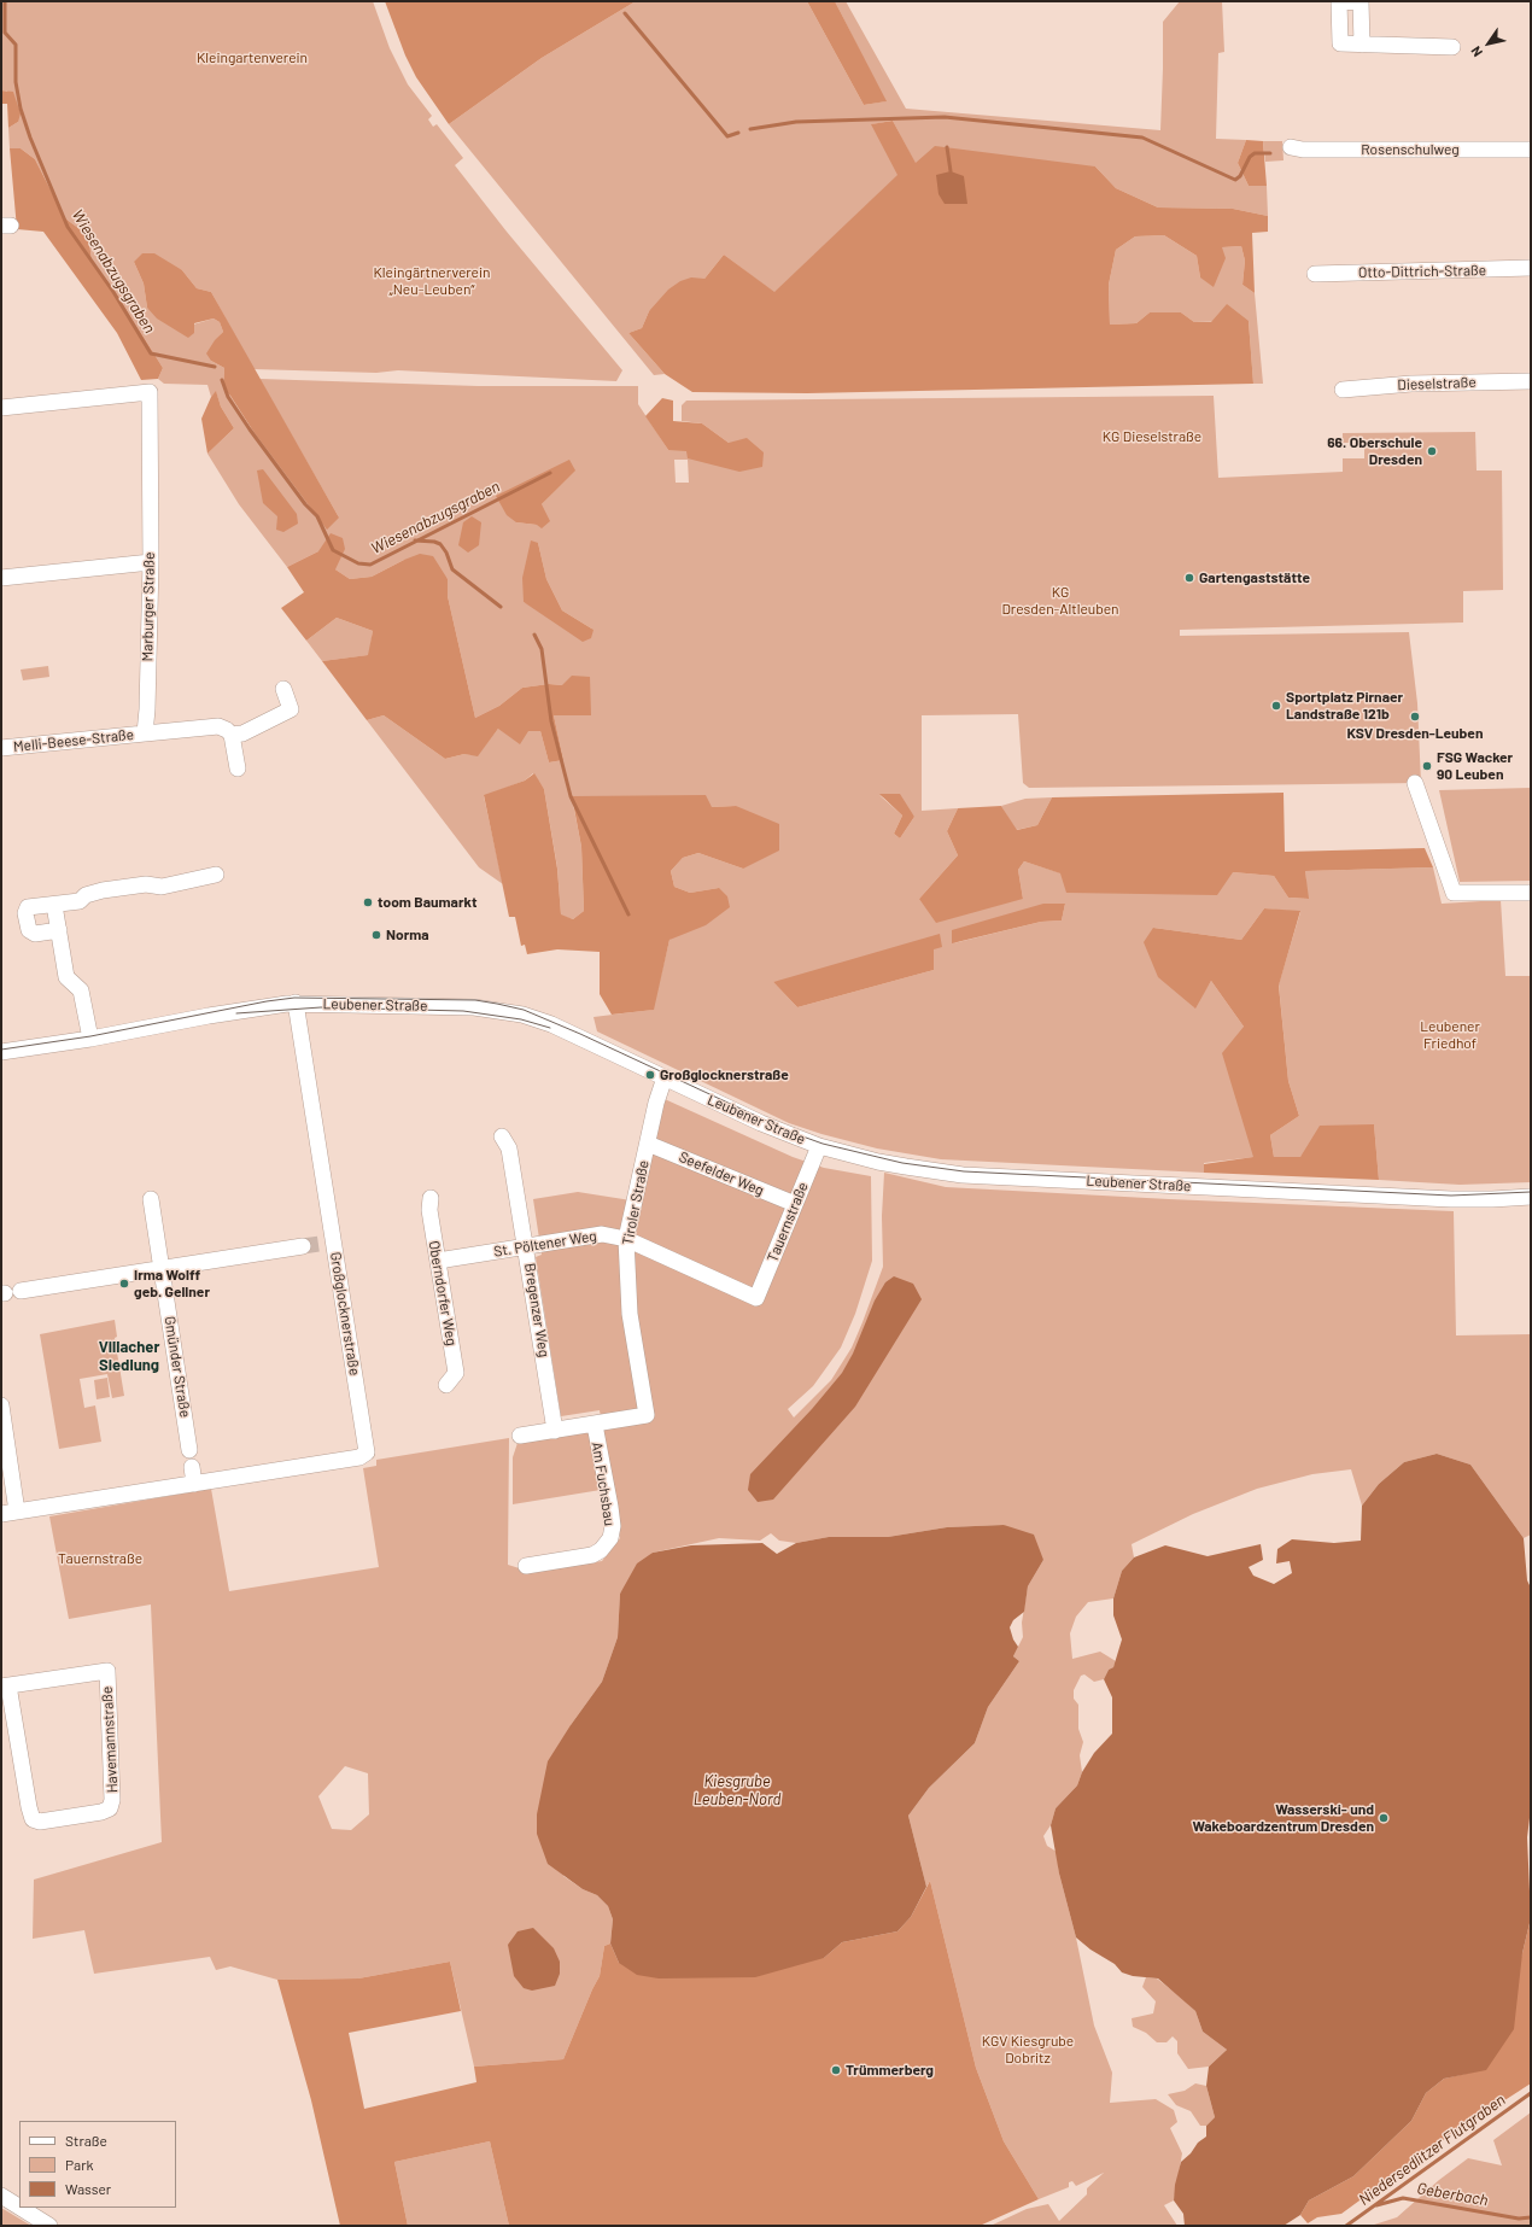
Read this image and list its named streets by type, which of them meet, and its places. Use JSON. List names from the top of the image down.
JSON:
{
  "streets": {
    "street": [
      "Rosenschulweg",
      "Otto-Dittrich-Straße",
      "Dieselstraße",
      "Marburger Straße",
      "Melli-Beese-Straße",
      "Leubener Straße",
      "Seefelder Weg",
      "Tiroler Straße",
      "Tauernstraße",
      "St. Pöltener Weg",
      "Oberndorfer Weg",
      "Bregenzer Weg",
      "Großglocknerstraße",
      "Gmünder Straße",
      "Am Fuchsbau",
      "Havemannstraße"
    ]
  },
  "crossings": [
    ["Marburger Straße", "Melli-Beese-Straße"],
    ["Leubener Straße", "Tiroler Straße"],
    ["Leubener Straße", "Tauernstraße"],
    ["Leubener Straße", "Großglocknerstraße"],
    ["Seefelder Weg", "Tiroler Straße"],
    ["Seefelder Weg", "Tauernstraße"],
    ["Tiroler Straße", "St. Pöltener Weg"],
    ["Tiroler Straße", "Am Fuchsbau"],
    ["Tauernstraße", "St. Pöltener Weg"],
    ["St. Pöltener Weg", "Oberndorfer Weg"],
    ["St. Pöltener Weg", "Bregenzer Weg"]
  ],
  "districts": ["Villacher Siedlung"],
  "water": [
    "Wiesenabzugsgraben",
    "Kiesgrube Leuben-Nord",
    "Niedersedlitzer Flutgraben",
    "Geberbach"
  ],
  "parks": [
    "Kleingartenverein",
    "Kleingärtnerverein „Neu-Leuben“",
    "KG Dieselstraße",
    "KG Dresden-Altleuben",
    "Leubener Friedhof",
    "Tauernstraße",
    "KGV Kiesgrube Dobritz"
  ],
  "places": [
    "66. Oberschule Dresden",
    "Gartengaststätte",
    "Sportplatz Pirnaer Landstraße 121b",
    "KSV Dresden-Leuben",
    "FSG Wacker 90 Leuben",
    "toom Baumarkt",
    "Norma",
    "Großglocknerstraße",
    "Irma Wolff geb. Gellner",
    "Wasserski- und Wakeboardzentrum Dresden",
    "Trümmerberg"
  ],
  "legend": ["Straße", "Park", "Wasser"],
  "north": "bottom left"
}
